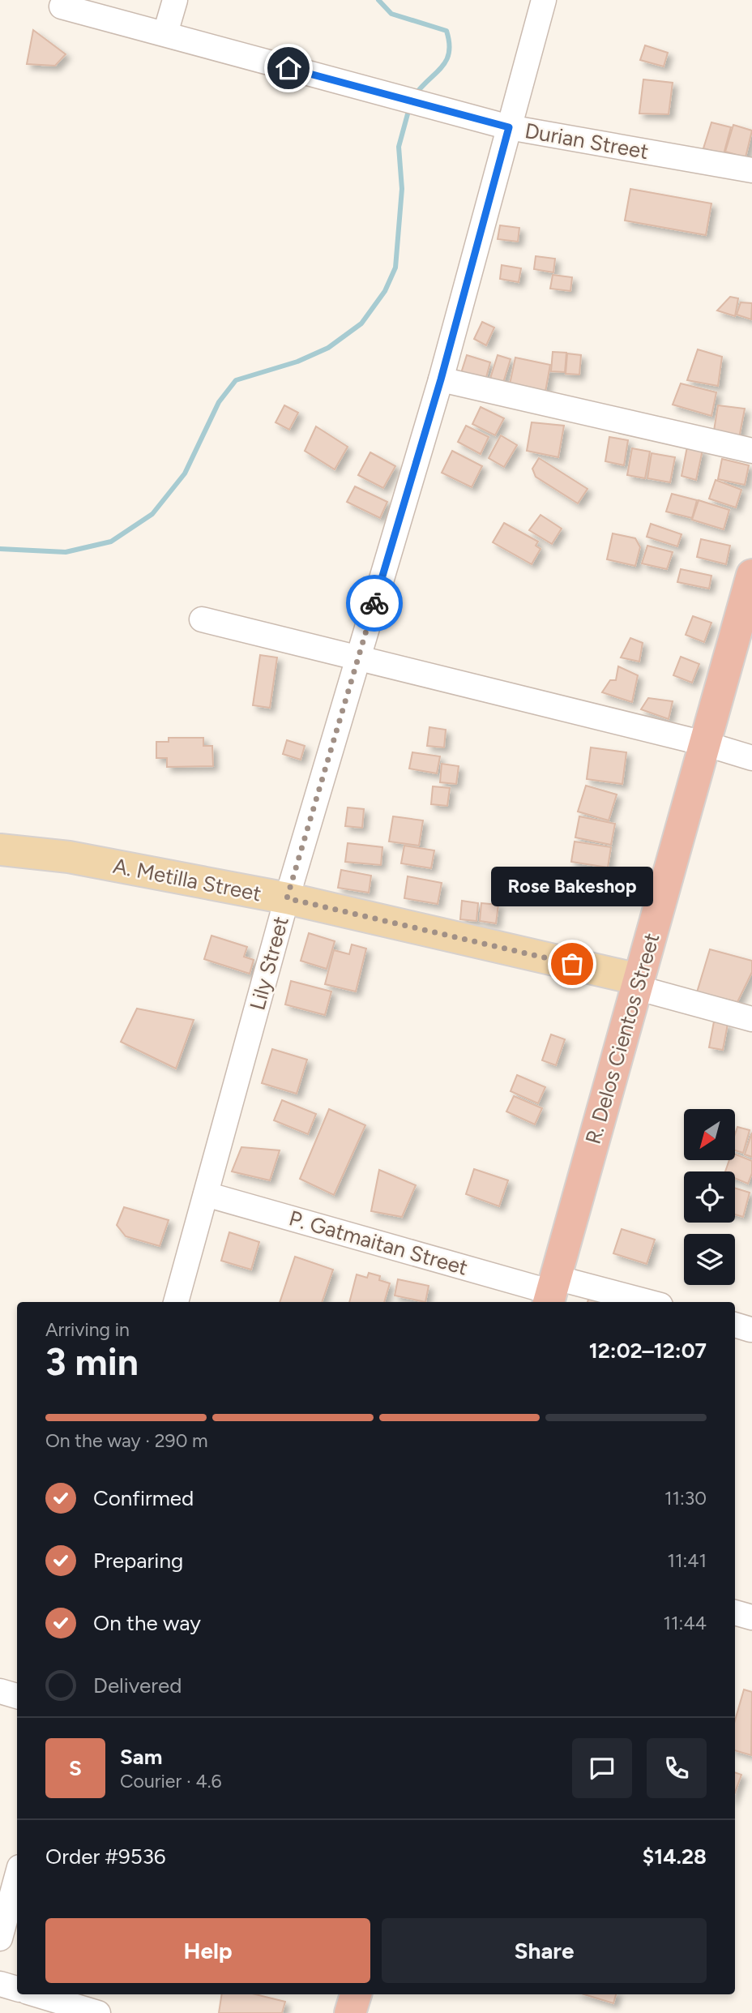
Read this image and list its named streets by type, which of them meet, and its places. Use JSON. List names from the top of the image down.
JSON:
{
  "streets": {
    "highway": ["R. Delos Cientos Street"],
    "main road": ["A. Metilla Street"],
    "street": ["Durian Street", "Lily Street", "P. Gatmaitan Street"]
  },
  "crossings": [
    ["Durian Street", "Lily Street"],
    ["A. Metilla Street", "Lily Street"],
    ["A. Metilla Street", "R. Delos Cientos Street"],
    ["Lily Street", "P. Gatmaitan Street"],
    ["R. Delos Cientos Street", "P. Gatmaitan Street"]
  ],
  "places": ["Rose Bakeshop"],
  "north": "bottom left",
  "page": {
    "bubble": "Rose Bakeshop",
    "heading": ["3 min", "Arriving in", "12:02–12:07"],
    "panel": [
      "Sam",
      "Courier · 4.6",
      "Order #9536",
      "$14.28"
    ],
    "bar": "On the way · 290 m",
    "list": [
      ["Confirmed", "11:30"],
      ["Preparing", "11:41"],
      ["On the way", "11:44"],
      "Delivered"
    ],
    "round": "S",
    "buttons": ["Help", "Share"]
  }
}
